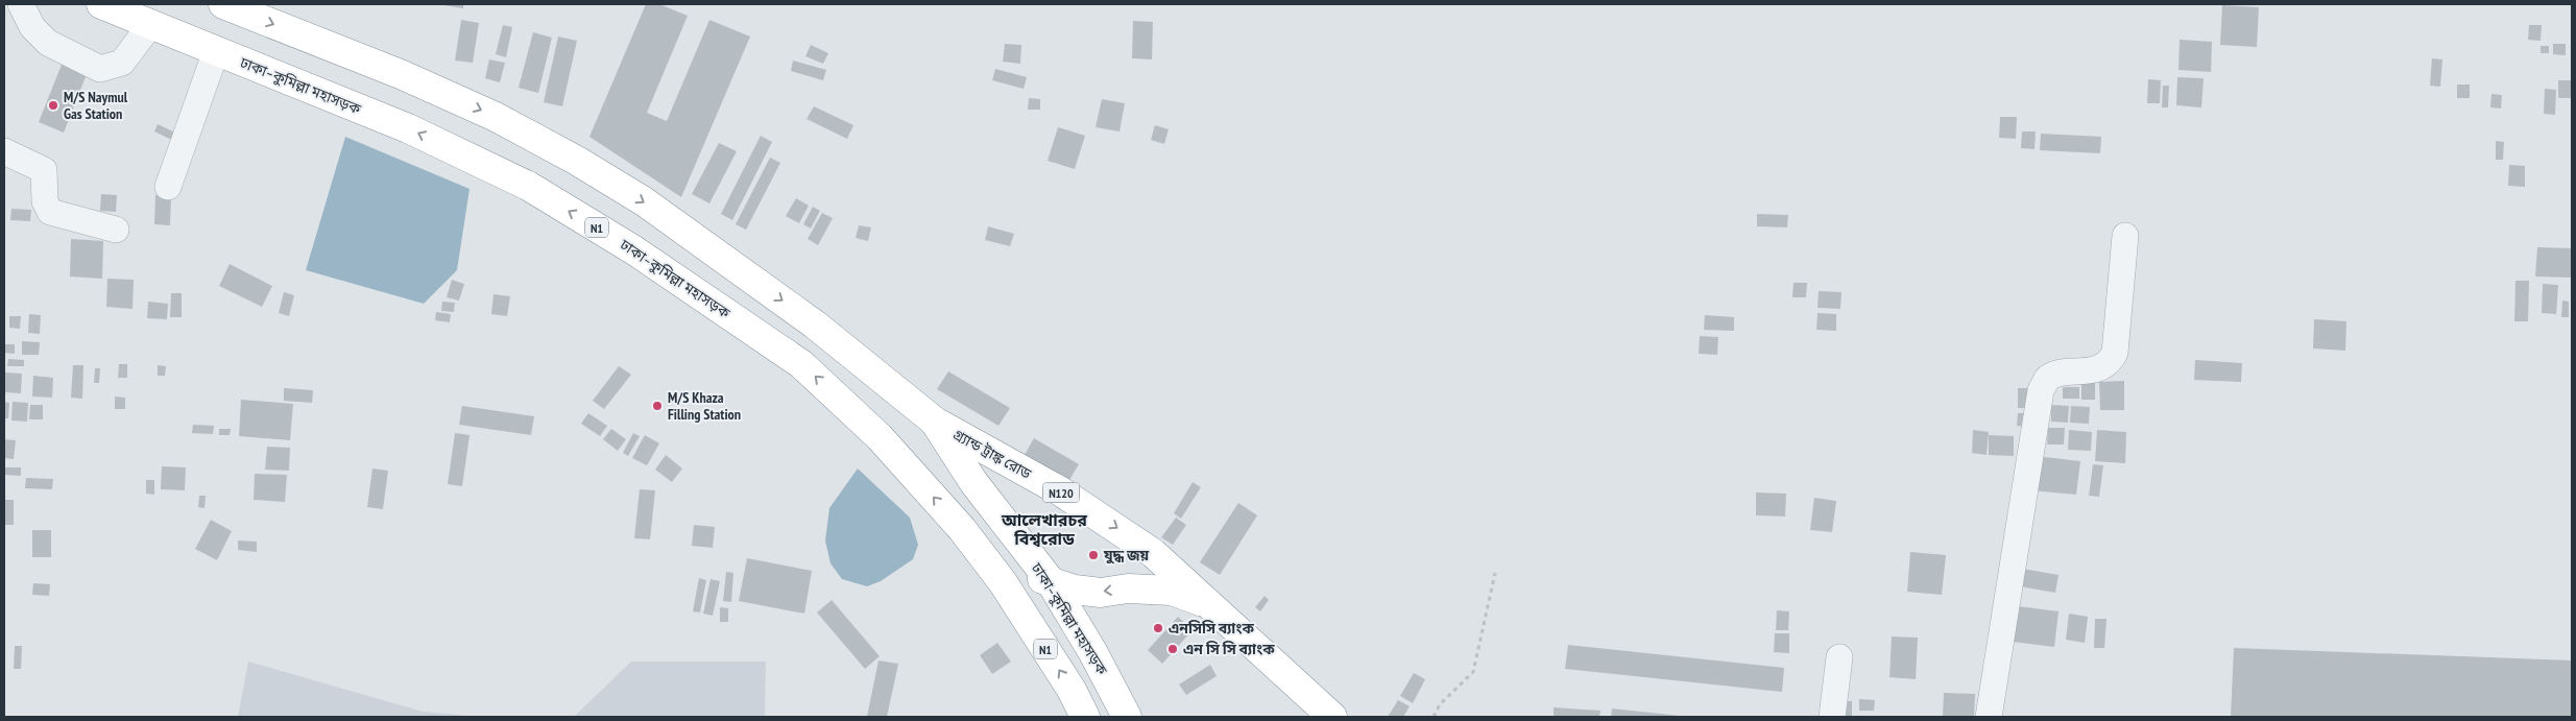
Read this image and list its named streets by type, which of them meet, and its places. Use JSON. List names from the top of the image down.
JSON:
{
  "streets": {
    "highway": [
      "ঢাকা–কুমিল্লা মহাসড়ক",
      "N1",
      "গ্র্যান্ড ট্রাঙ্ক রোড",
      "N120"
    ]
  },
  "crossings": [
    ["ঢাকা–কুমিল্লা মহাসড়ক", "N1"],
    ["ঢাকা–কুমিল্লা মহাসড়ক", "গ্র্যান্ড ট্রাঙ্ক রোড"],
    ["ঢাকা–কুমিল্লা মহাসড়ক", "N120"],
    ["N1", "N120"],
    ["গ্র্যান্ড ট্রাঙ্ক রোড", "N120"]
  ],
  "one_way": ["ঢাকা–কুমিল্লা মহাসড়ক", "গ্র্যান্ড ট্রাঙ্ক রোড"],
  "districts": ["আলেখারচর বিশ্বরোড"],
  "places": [
    "M/S Naymul Gas Station",
    "M/S Khaza Filling Station",
    "যুদ্ধ জয়",
    "এনসিসি ব্যাংক",
    "এন সি সি ব্যাংক"
  ]
}
